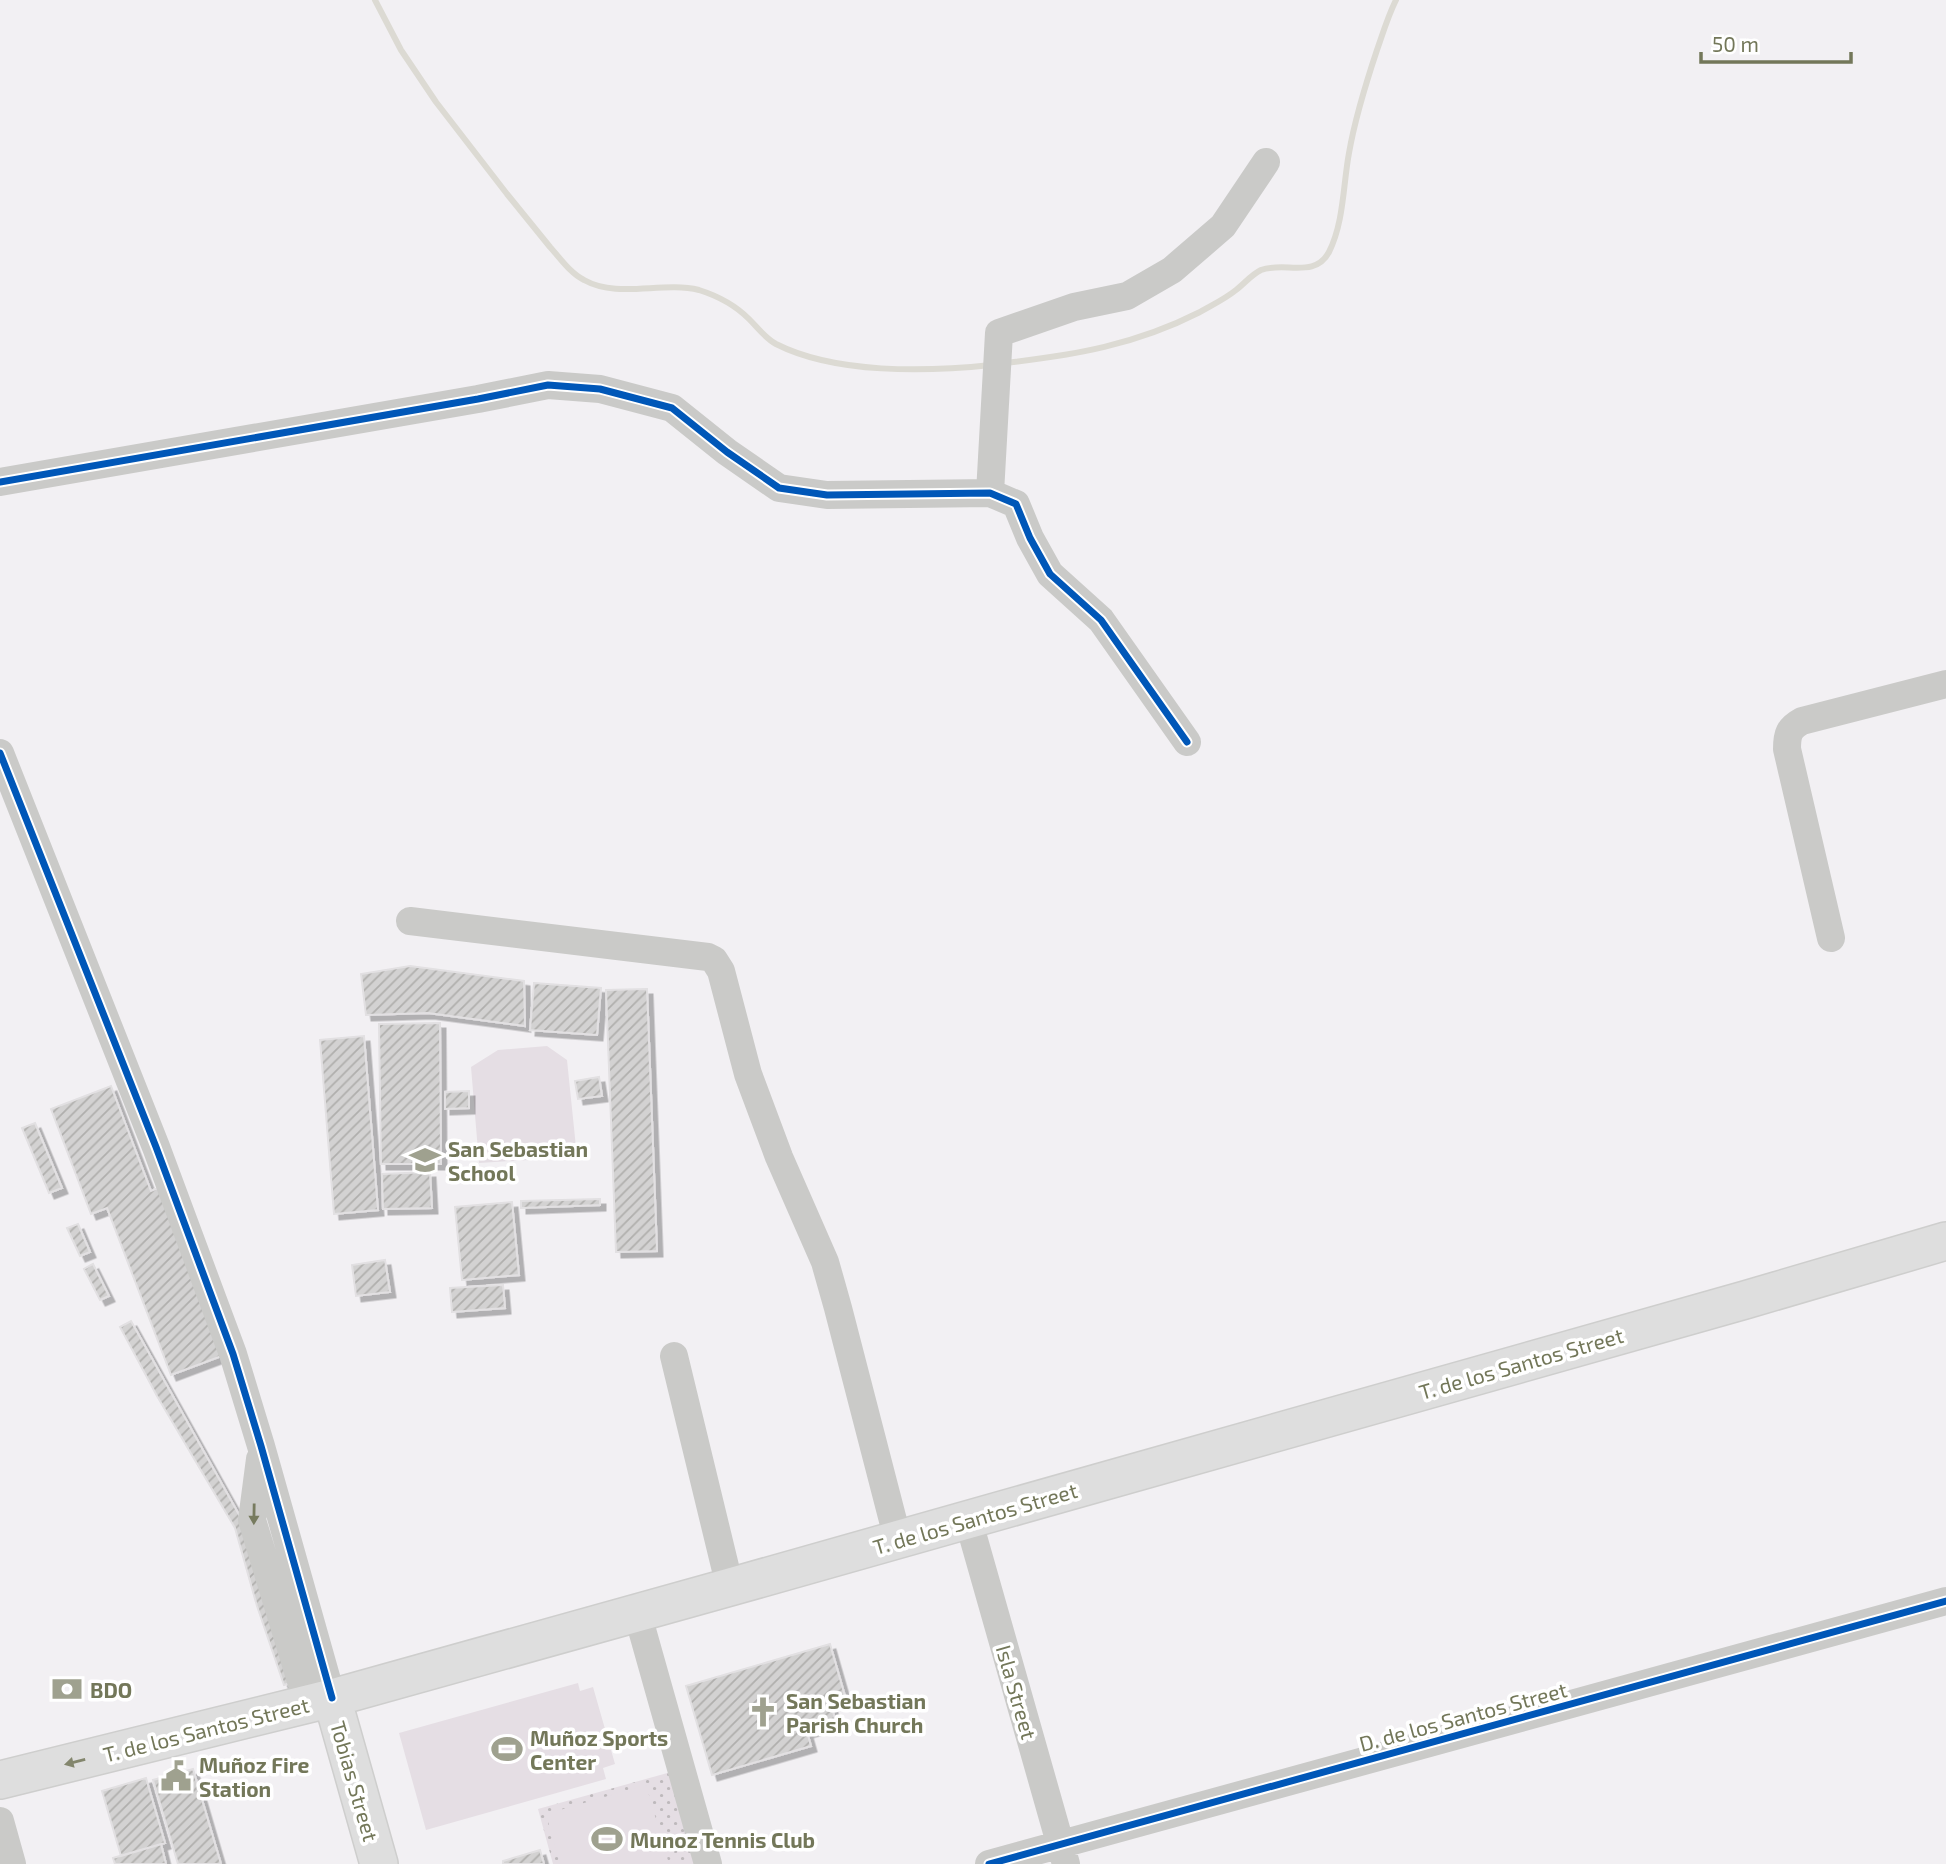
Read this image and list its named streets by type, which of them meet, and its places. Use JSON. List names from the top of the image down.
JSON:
{
  "streets": {
    "main road": ["T. de los Santos Street", "Tobias Street"],
    "street": ["Isla Street", "D. de los Santos Street"]
  },
  "crossings": [
    ["T. de los Santos Street", "Isla Street"],
    ["T. de los Santos Street", "Tobias Street"],
    ["Isla Street", "D. de los Santos Street"]
  ],
  "places": {
    "school or university": ["San Sebastian School"],
    "bank": ["BDO"],
    "church": ["San Sebastian Parish Church"],
    "sports": ["Muñoz Sports Center", "Munoz Tennis Club"],
    "public building": ["Muñoz Fire Station"]
  },
  "scale_bar": "50 m"
}
